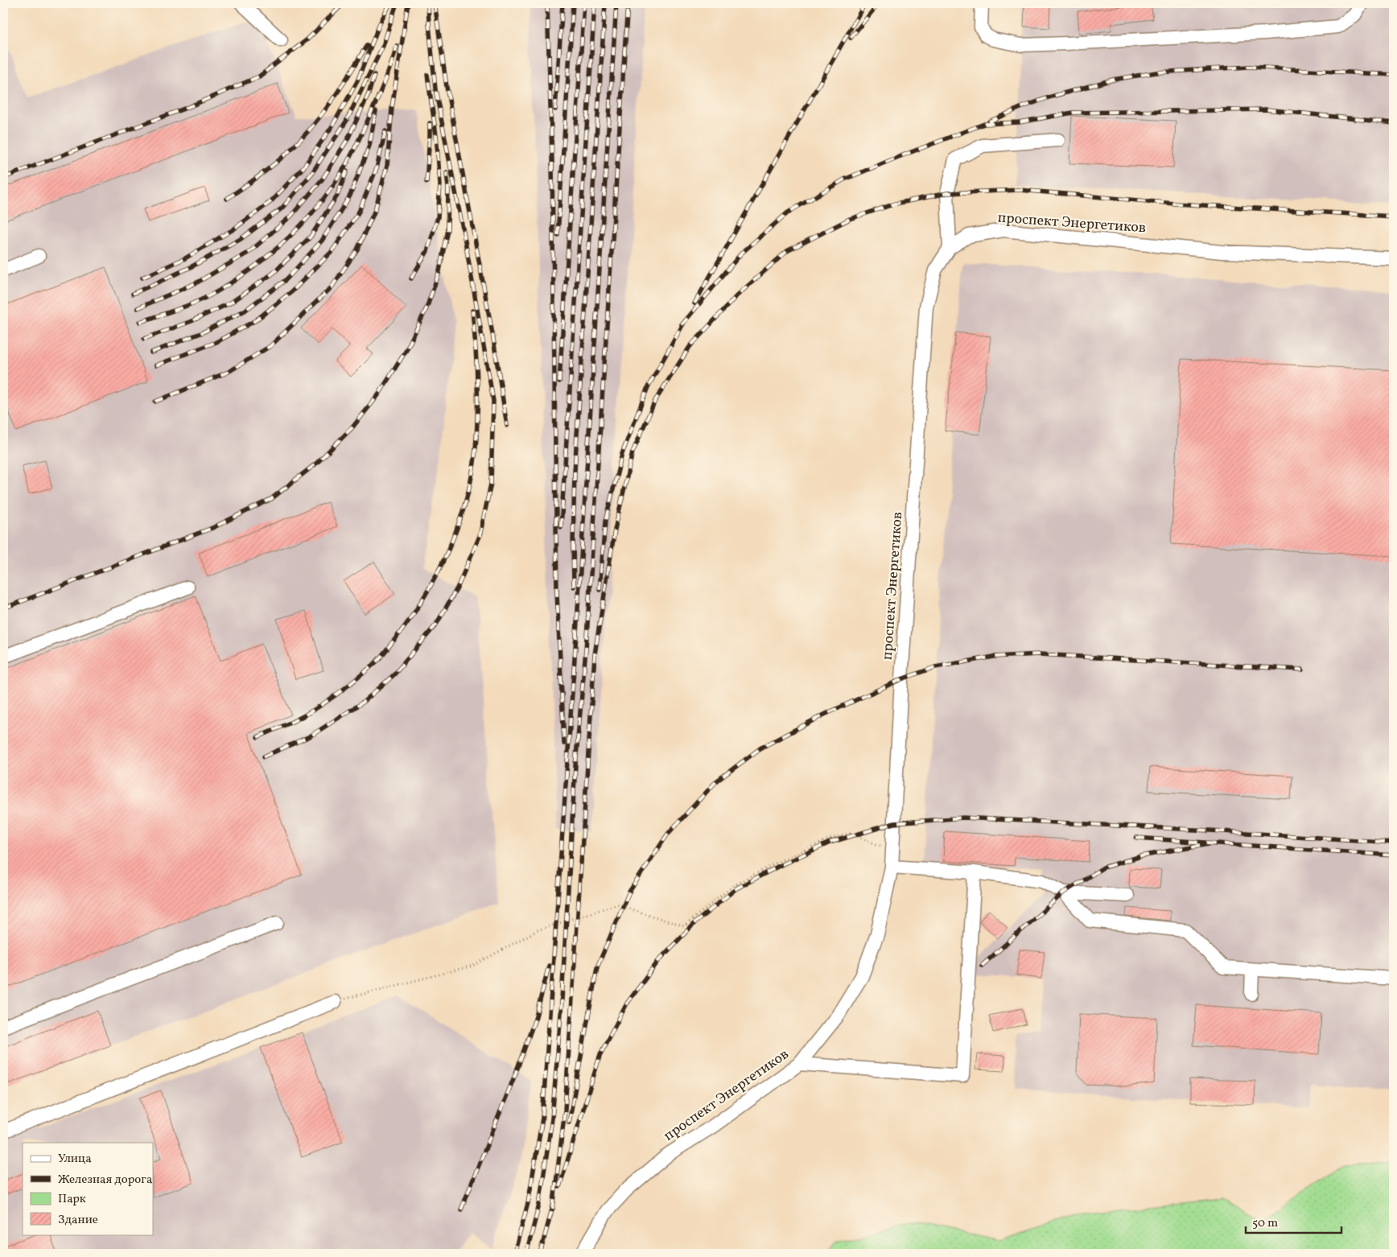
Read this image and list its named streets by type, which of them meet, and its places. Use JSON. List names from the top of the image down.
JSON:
{
  "streets": {
    "street": ["проспект Энергетиков"]
  },
  "legend": [
    "Улица",
    "Железная дорога",
    "Парк",
    "Здание"
  ],
  "scale_bar": "50 m"
}
